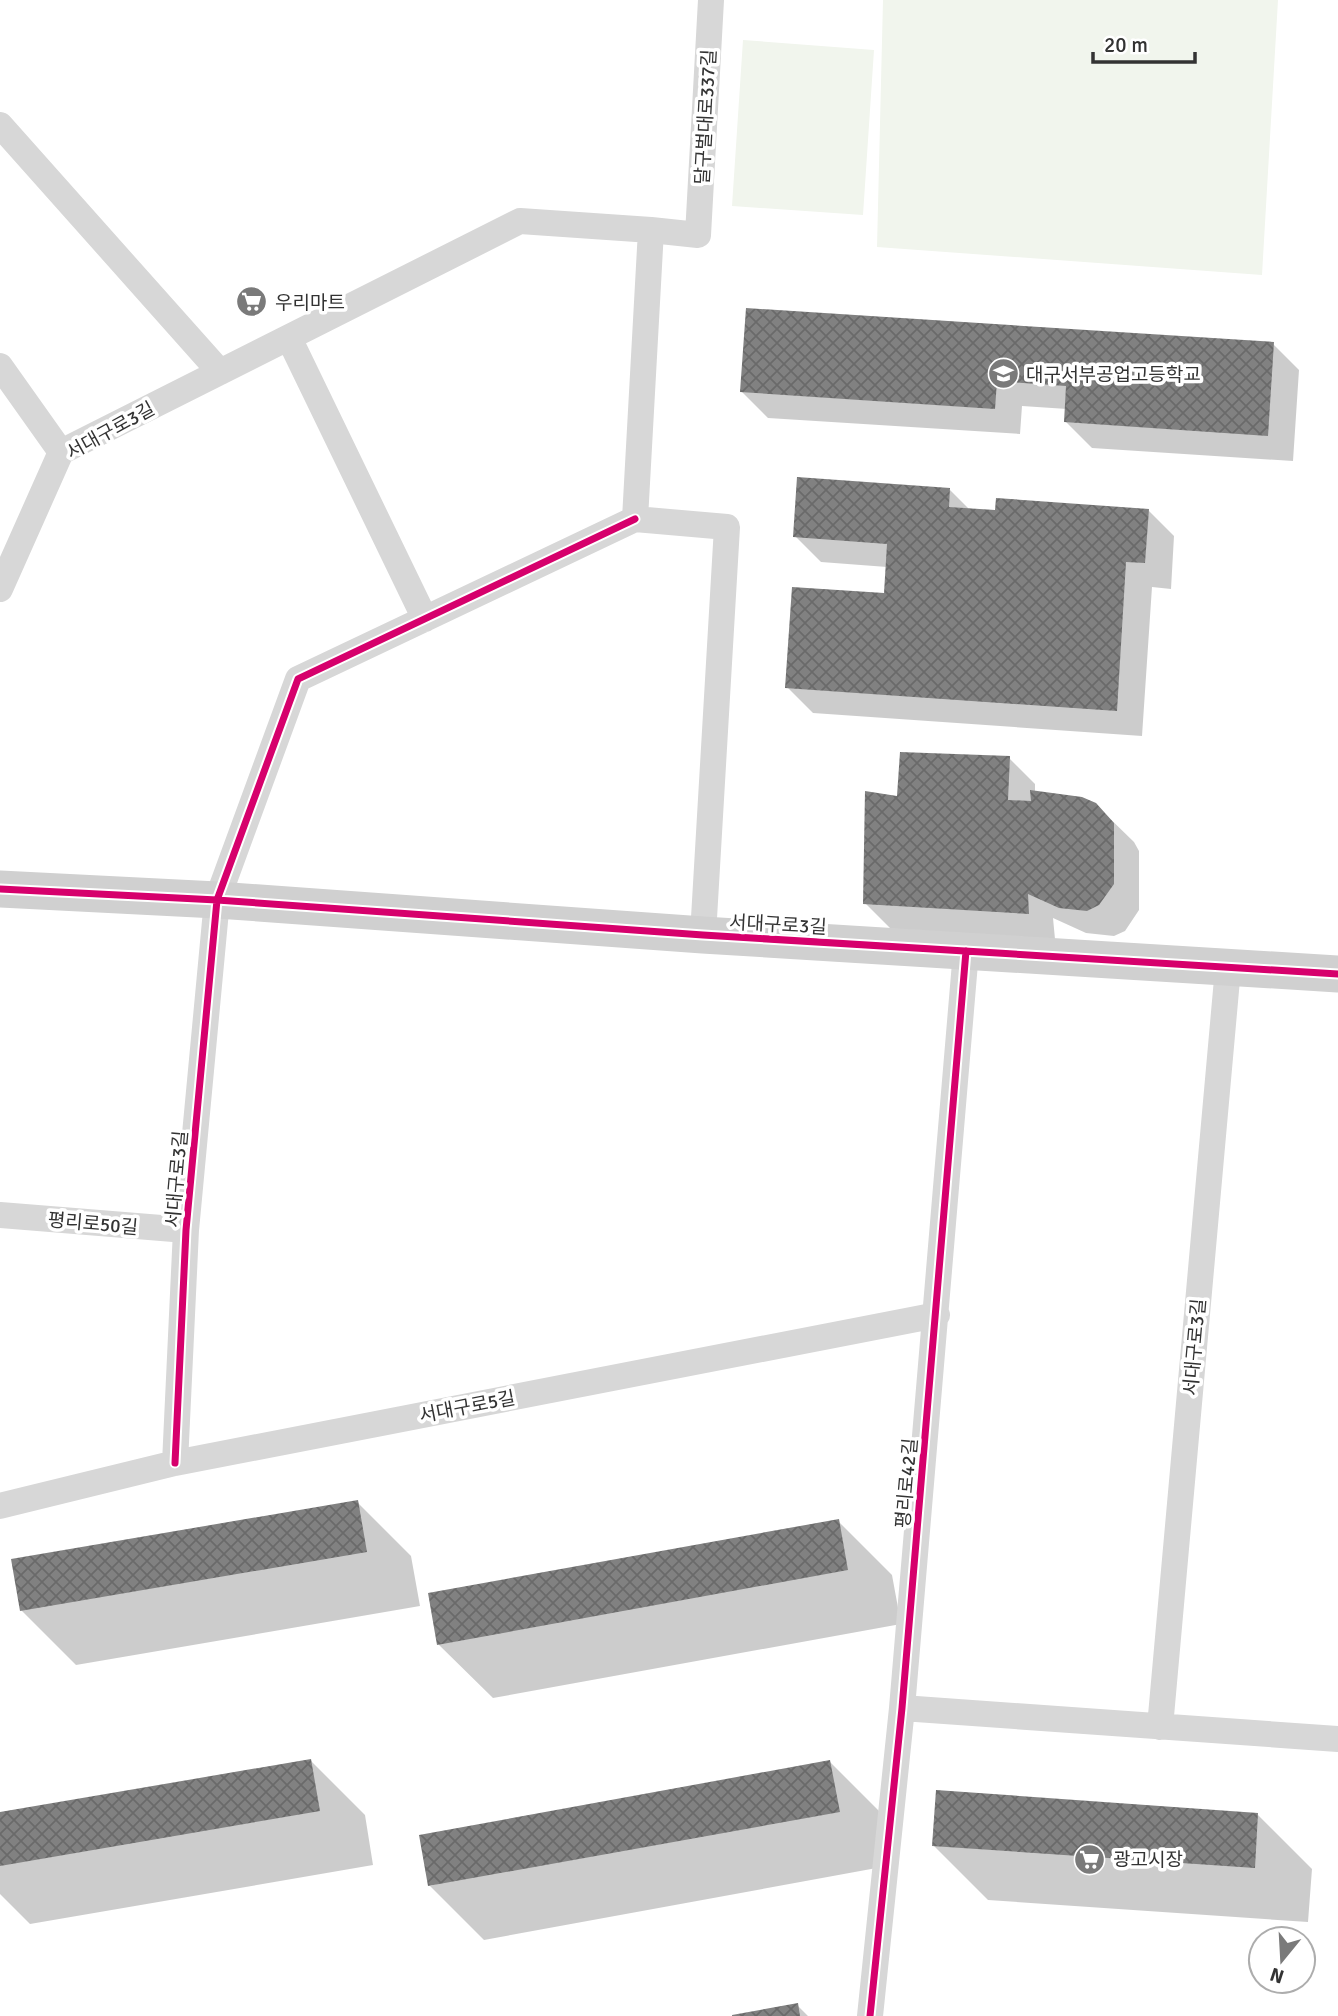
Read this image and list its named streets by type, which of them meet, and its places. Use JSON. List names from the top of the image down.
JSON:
{
  "streets": {
    "street": [
      "달구벌대로337길",
      "서대구로3길",
      "평리로50길",
      "서대구로5길",
      "평리로42길"
    ]
  },
  "crossings": [
    ["달구벌대로337길", "서대구로3길"],
    ["서대구로3길", "평리로50길"],
    ["서대구로3길", "서대구로5길"],
    ["서대구로3길", "평리로42길"],
    ["서대구로5길", "평리로42길"]
  ],
  "places": {
    "supermarket": ["우리마트", "광고시장"],
    "school or university": ["대구서부공업고등학교"]
  },
  "scale_bar": "20 m",
  "north": "bottom"
}
